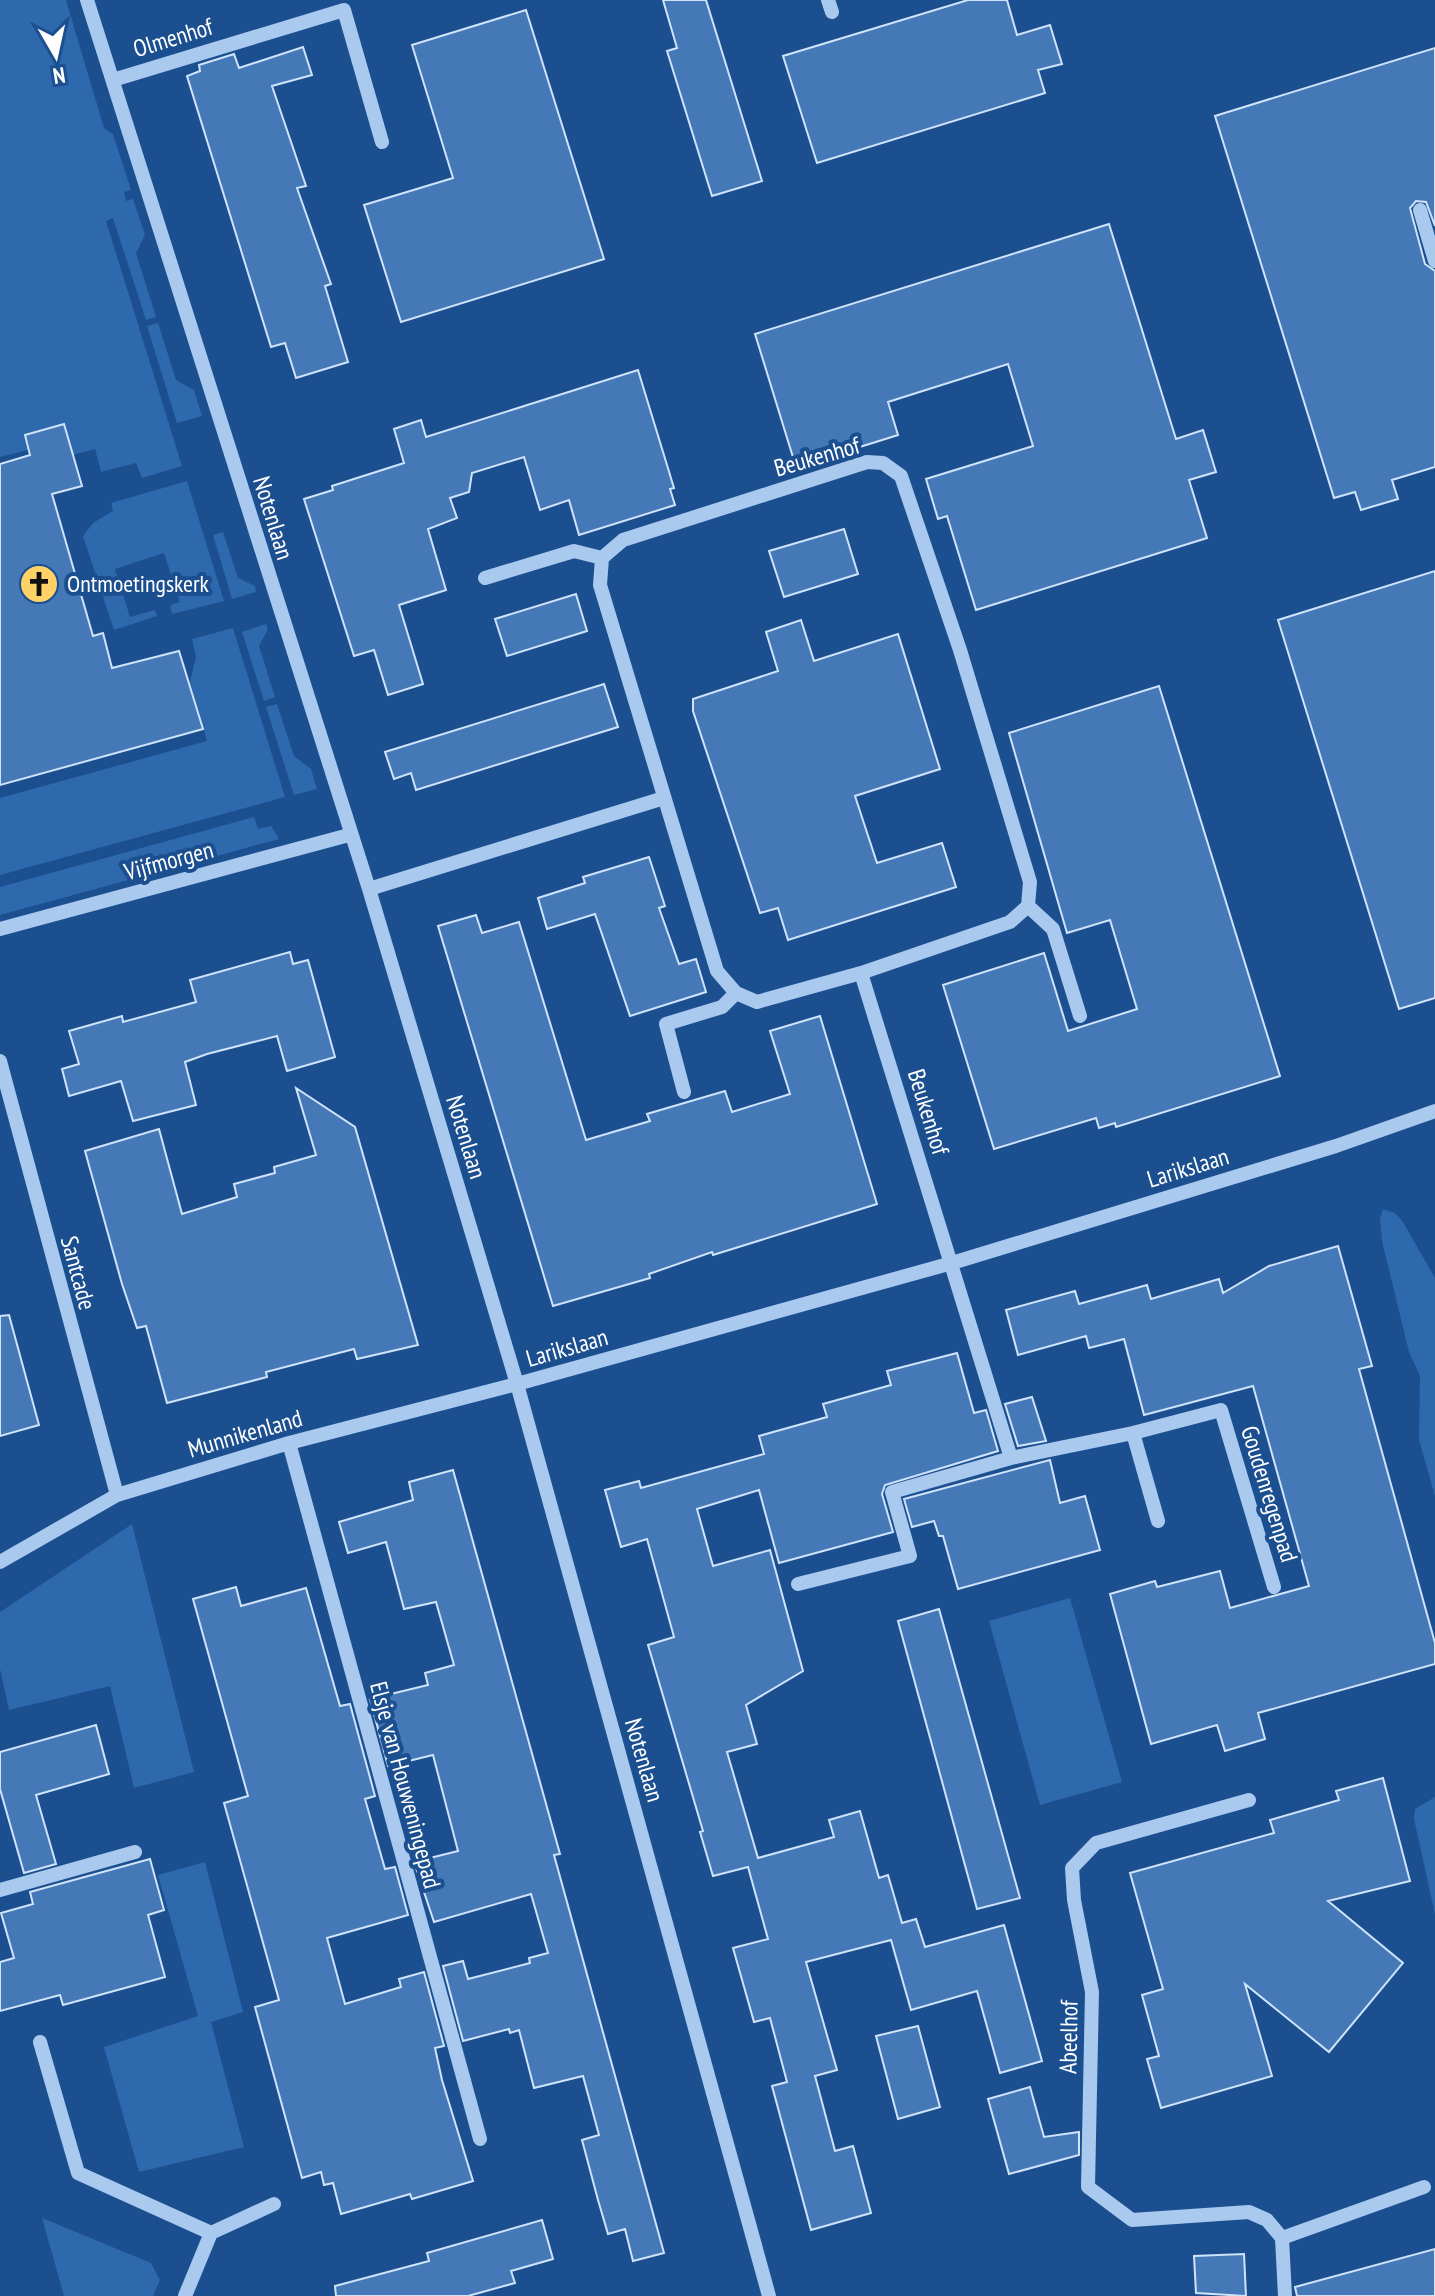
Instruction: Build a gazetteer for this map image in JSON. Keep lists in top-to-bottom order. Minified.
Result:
{"streets":{"street":["Olmenhof","Beukenhof","Notenlaan","Vijfmorgen","Larikslaan","Santcade","Munnikenland","Goudenregenpad","Elsje van Houweningepad","Abeelhof"]},"crossings":[["Olmenhof","Notenlaan"],["Beukenhof","Larikslaan"],["Notenlaan","Vijfmorgen"],["Notenlaan","Larikslaan"],["Notenlaan","Munnikenland"],["Larikslaan","Munnikenland"],["Santcade","Munnikenland"],["Munnikenland","Elsje van Houweningepad"]],"places":{"church":["Ontmoetingskerk"]},"north":"bottom"}
